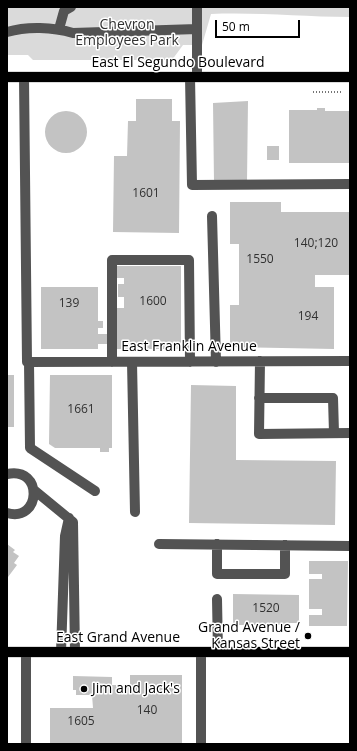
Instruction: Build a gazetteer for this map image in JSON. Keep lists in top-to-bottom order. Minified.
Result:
{"streets":{"main road":["East El Segundo Boulevard","East Grand Avenue"],"street":["East Franklin Avenue"]},"parks":["Chevron Employees Park"],"places":["Grand Avenue / Kansas Street","Jim and Jack's"],"house_numbers":["1601","140;120","1550","1600","139","194","1661","1520","140","1605"],"scale_bar":"50 m"}
